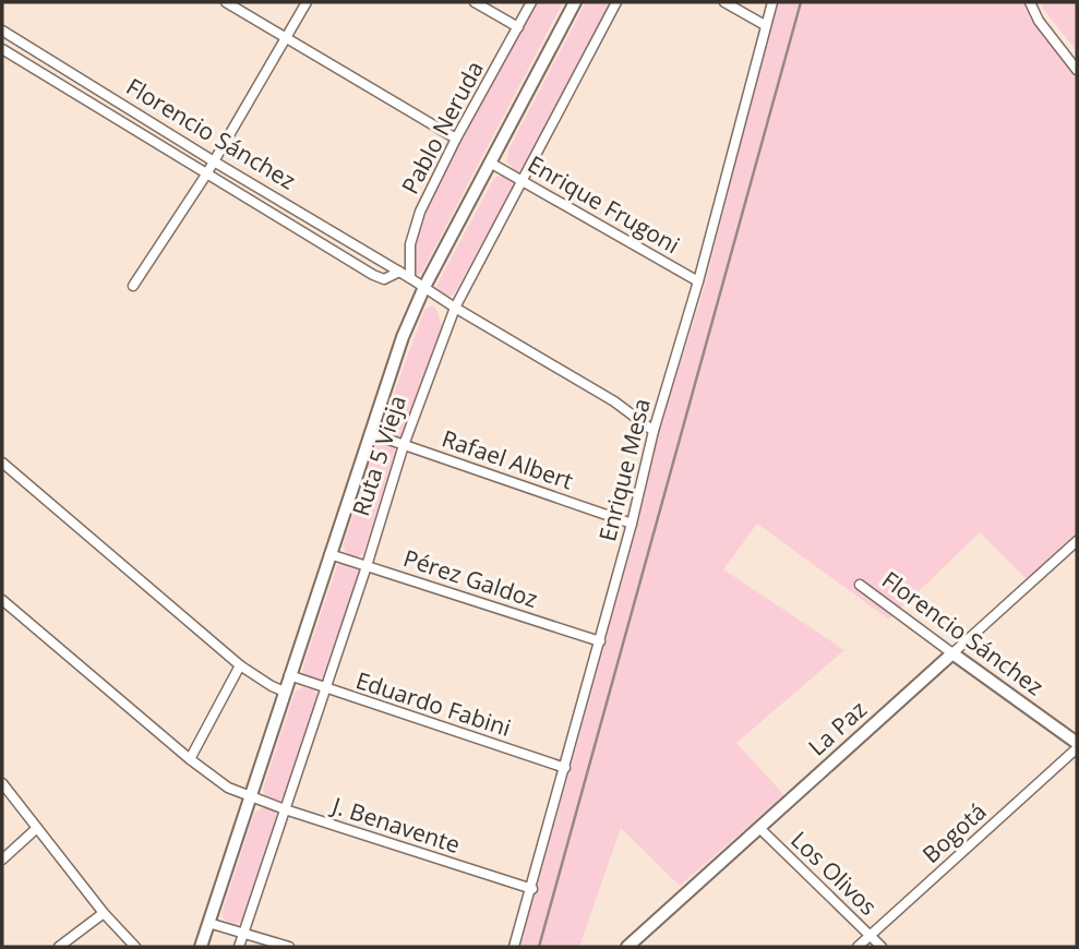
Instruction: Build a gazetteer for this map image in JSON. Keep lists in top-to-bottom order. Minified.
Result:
{"streets":{"street":["Pablo Neruda","Florencio Sánchez","Enrique Frugoni","Ruta 5 Vieja","Rafael Albert","Enrique Mesa","Pérez Galdoz","Eduardo Fabini","La Paz","J. Benavente","Bogotá","Los Olivos"]},"crossings":[["Pablo Neruda","Florencio Sánchez"],["Florencio Sánchez","Ruta 5 Vieja"],["Florencio Sánchez","Enrique Mesa"],["Florencio Sánchez","La Paz"],["Florencio Sánchez","Bogotá"],["Enrique Frugoni","Ruta 5 Vieja"],["Enrique Frugoni","Enrique Mesa"],["Ruta 5 Vieja","Rafael Albert"],["Ruta 5 Vieja","Pérez Galdoz"],["Ruta 5 Vieja","Eduardo Fabini"],["Ruta 5 Vieja","J. Benavente"],["Rafael Albert","Enrique Mesa"],["Enrique Mesa","Pérez Galdoz"],["Enrique Mesa","Eduardo Fabini"],["Enrique Mesa","J. Benavente"],["La Paz","Los Olivos"],["Bogotá","Los Olivos"]]}
